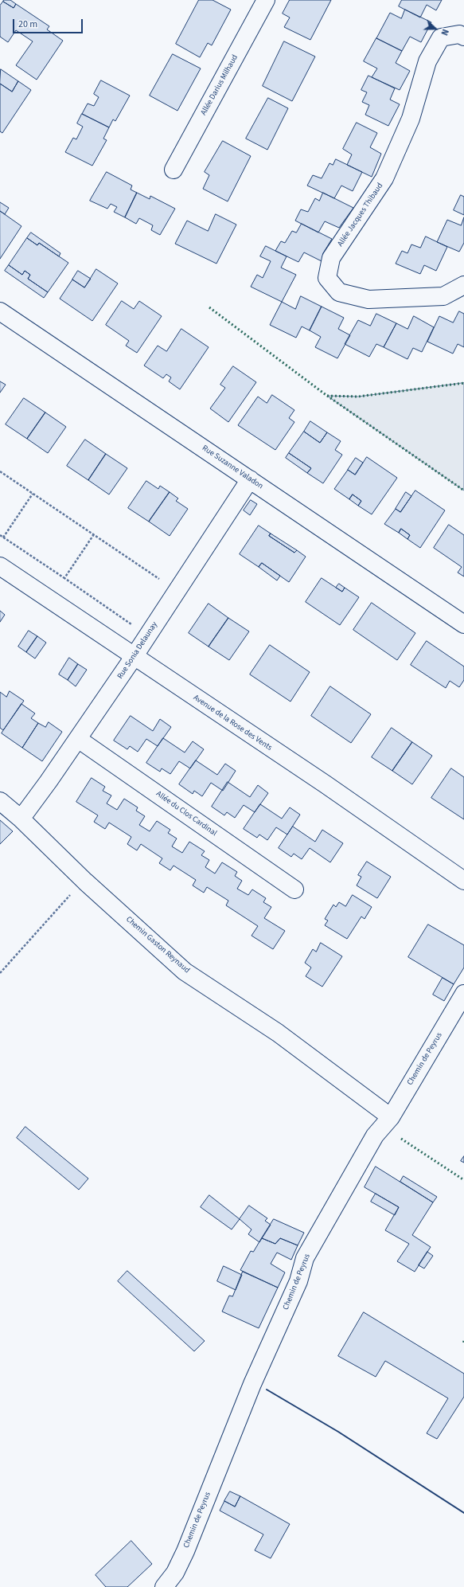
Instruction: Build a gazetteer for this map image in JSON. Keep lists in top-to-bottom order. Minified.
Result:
{"streets":{"street":["Allée Darius Milhaud","Allée Jacques Thibaud","Rue Suzanne Valadon","Rue Sonia Delaunay","Avenue de la Rose des Vents","Allée du Clos Cardinal","Chemin Gaston Reynaud","Chemin de Peyrus"]},"crossings":[["Rue Suzanne Valadon","Rue Sonia Delaunay"],["Rue Sonia Delaunay","Avenue de la Rose des Vents"],["Rue Sonia Delaunay","Allée du Clos Cardinal"],["Rue Sonia Delaunay","Chemin Gaston Reynaud"],["Chemin Gaston Reynaud","Chemin de Peyrus"]],"scale_bar":"20 m","north":"right"}
